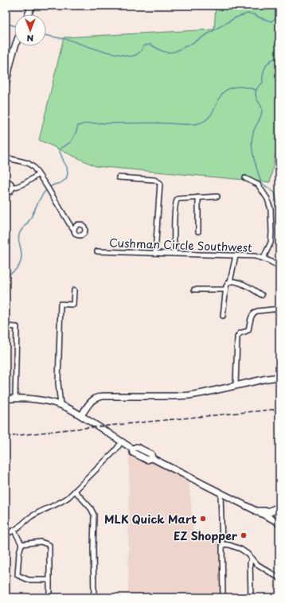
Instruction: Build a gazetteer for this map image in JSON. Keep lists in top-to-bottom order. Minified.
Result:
{"streets":{"street":["Cushman Circle Southwest"]},"places":["MLK Quick Mart","EZ Shopper"],"north":"bottom"}
